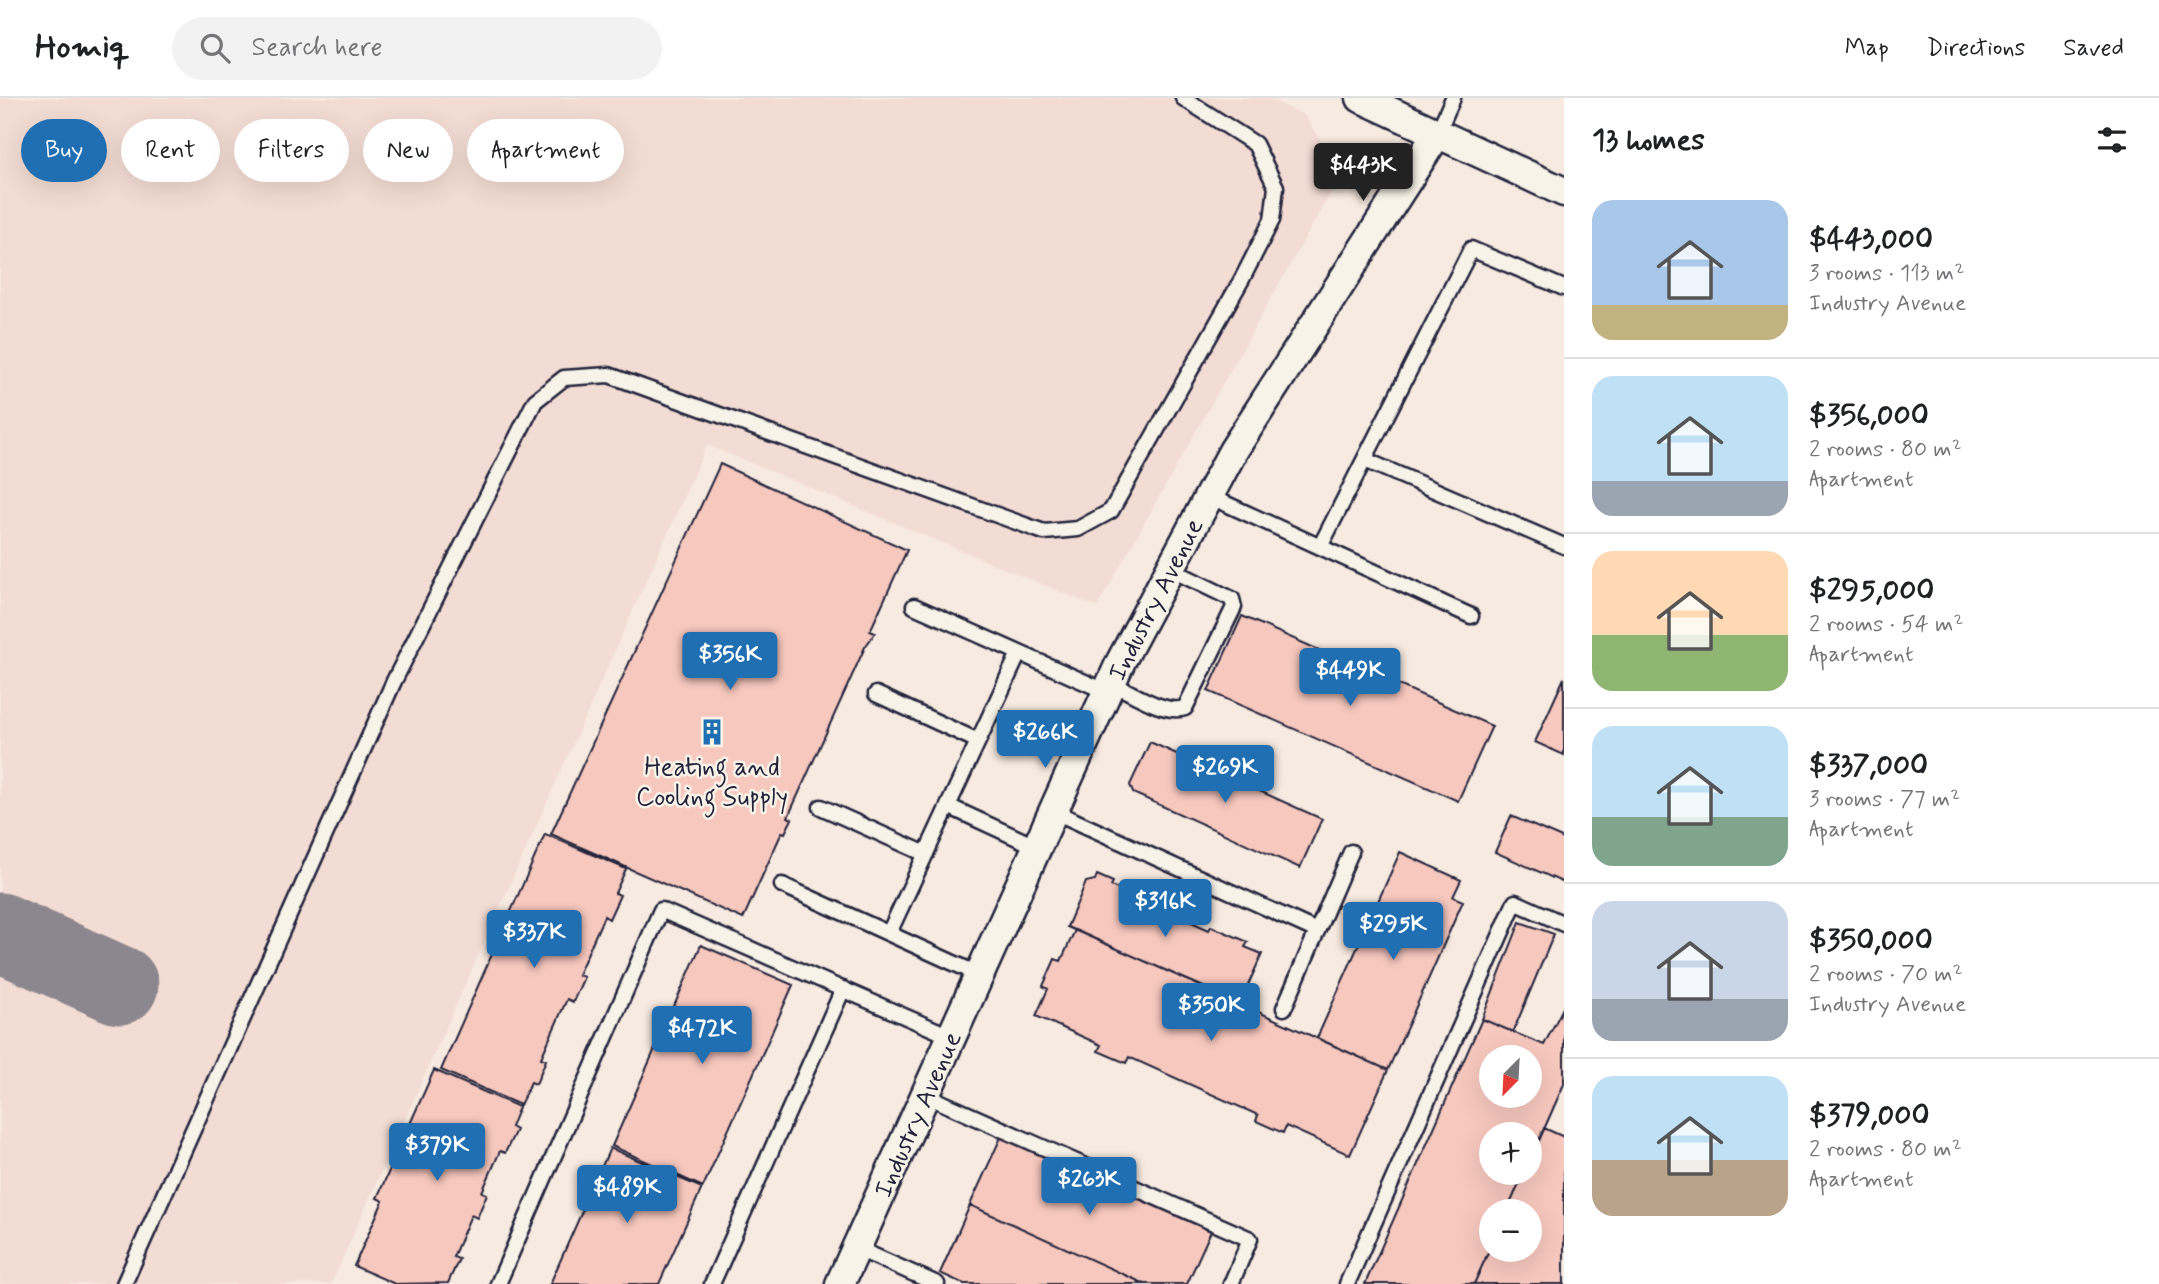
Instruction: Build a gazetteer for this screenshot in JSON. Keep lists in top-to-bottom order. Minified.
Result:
{"streets":{"street":["Industry Avenue"]},"places":{"building":["Heating and Cooling Supply"]},"north":"bottom left","page":{"header":"Homiq","search":"Search here","nav":["Map","Directions","Saved"],"heading":"13 homes","chip":["Buy","Rent","Filters","New","Apartment"],"price":["$443K","$356K","$449K","$266K","$269K","$316K","$295K","$337K","$350K","$472K","$379K","$263K","$489K"],"list":[{"name":"$443,000","note":"3 rooms · 113 m² · Industry Avenue"},{"name":"$356,000","note":"2 rooms · 80 m² · Apartment"},{"name":"$295,000","note":"2 rooms · 54 m² · Apartment"},{"name":"$337,000","note":"3 rooms · 77 m² · Apartment"},{"name":"$350,000","note":"2 rooms · 70 m² · Industry Avenue"},{"name":"$379,000","note":"2 rooms · 80 m² · Apartment"}],"map_buttons":["+","−"]}}
